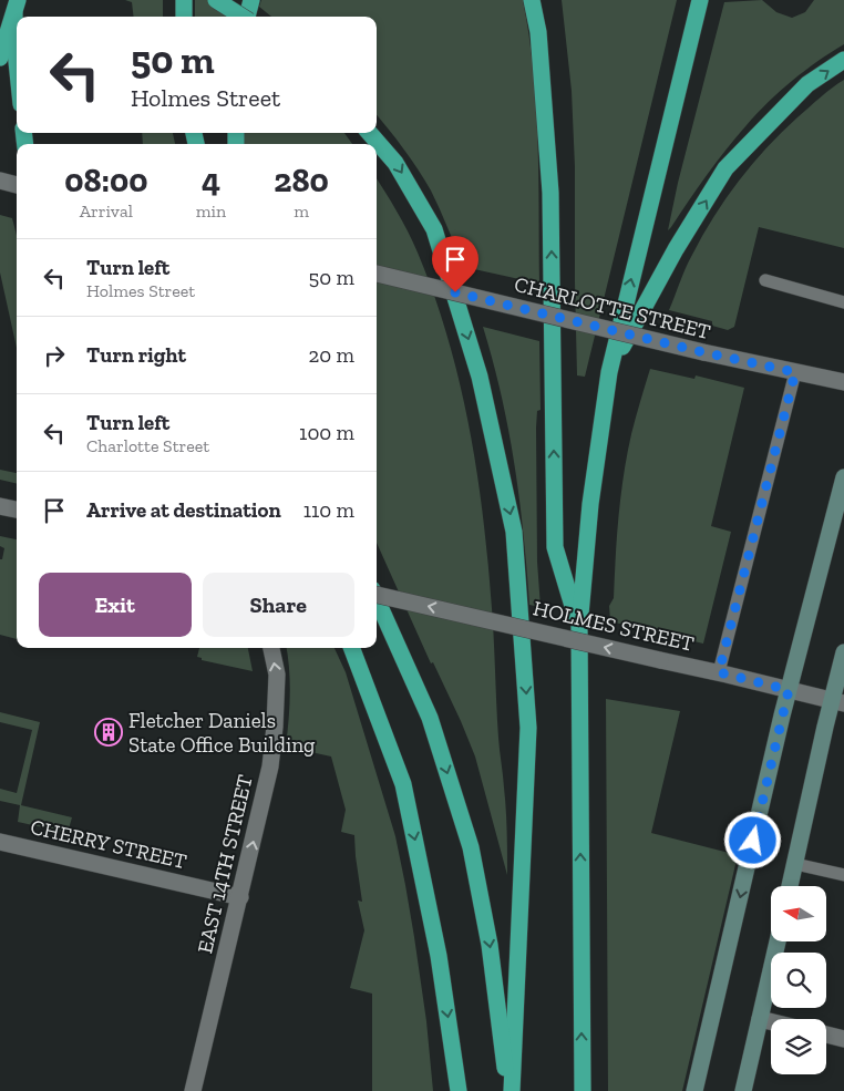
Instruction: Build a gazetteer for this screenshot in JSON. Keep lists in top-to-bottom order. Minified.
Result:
{"streets":{"street":["CHARLOTTE STREET","HOLMES STREET","CHERRY STREET","EAST 14TH STREET"]},"crossings":[["CHERRY STREET","EAST 14TH STREET"]],"one_way":["HOLMES STREET","EAST 14TH STREET"],"places":{"building":["Fletcher Daniels State Office Building"]},"north":"left","page":{"turn":["50 m","Holmes Street"],"eta":["08:00","Arrival","4","min","280","m"],"list":[{"name":"Turn left","note":"Holmes Street","value":"50 m"},{"name":"Turn right","value":"20 m"},{"name":"Turn left","note":"Charlotte Street","value":"100 m"},{"name":"Arrive at destination","value":"110 m"}],"buttons":["Exit","Share"]}}
